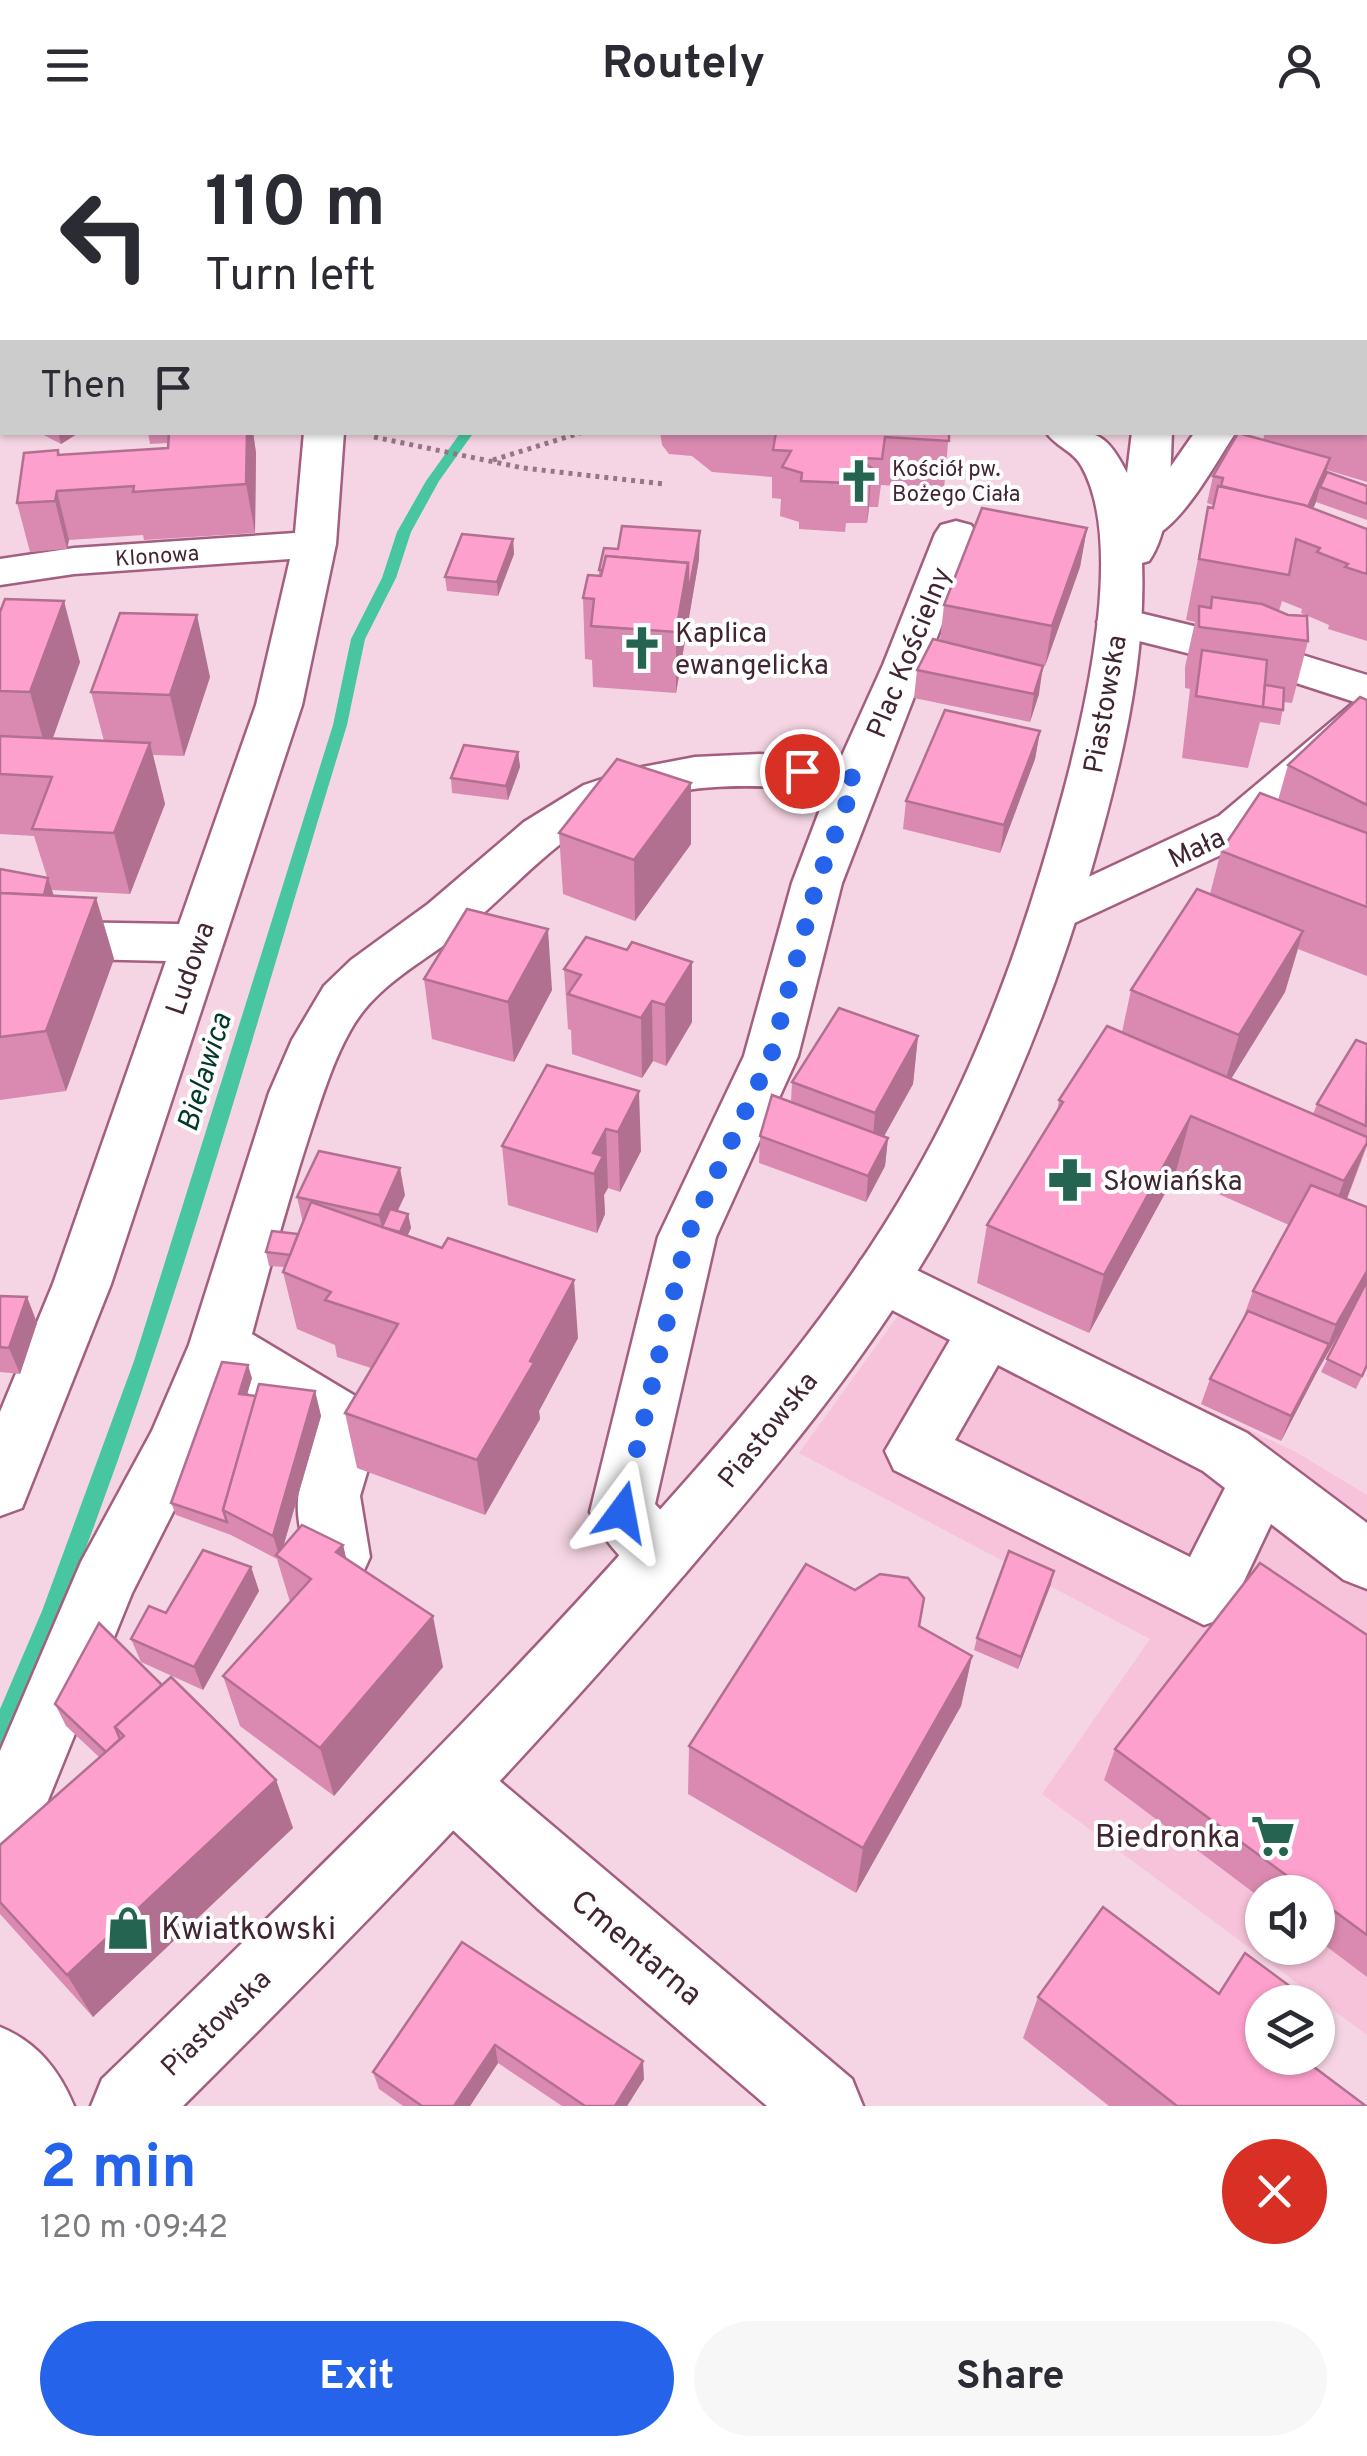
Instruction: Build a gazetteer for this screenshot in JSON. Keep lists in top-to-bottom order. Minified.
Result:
{"streets":{"street":["Klonowa","Plac Kościelny","Piastowska","Mała","Ludowa","Cmentarna"]},"crossings":[["Klonowa","Ludowa"],["Plac Kościelny","Piastowska"],["Piastowska","Mała"],["Piastowska","Cmentarna"]],"water":["Bielawica"],"places":{"church":["Kościół pw. Bożego Ciała","Kaplica ewangelicka"],"pharmacy":["Słowiańska"],"supermarket":["Biedronka"],"shop":["Kwiatkowski"]},"page":{"header":"Routely","turn":["110 m","Turn left"],"then":"Then","heading":["2 min","120 m · 09:42"],"buttons":["Exit","Share"]}}
